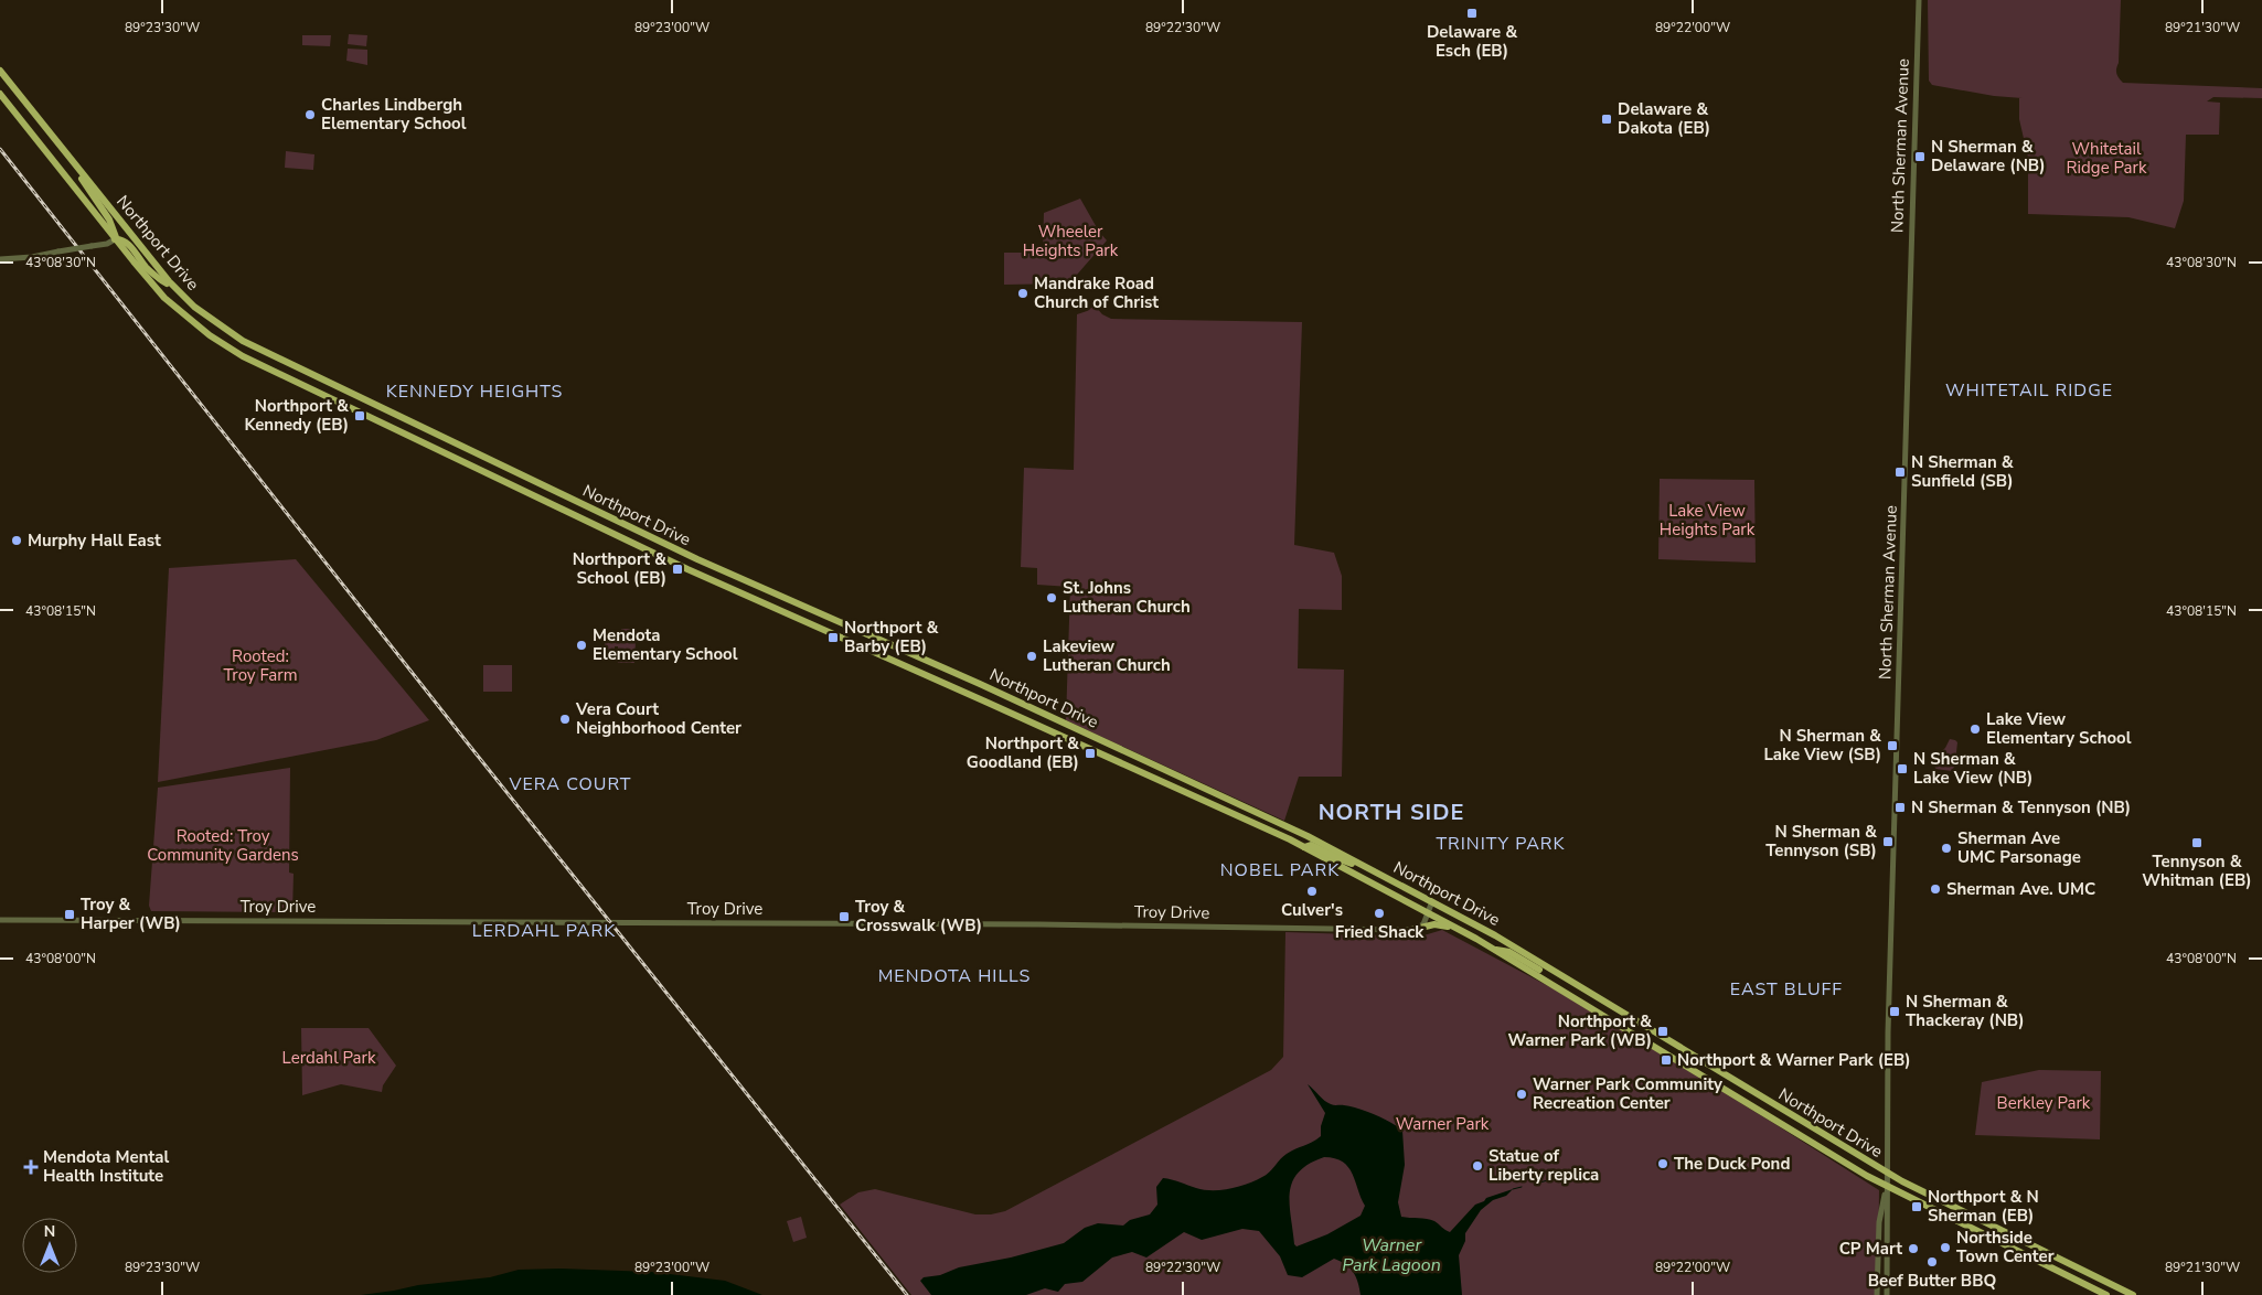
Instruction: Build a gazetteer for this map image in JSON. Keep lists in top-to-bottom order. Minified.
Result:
{"streets":{"main road":["Northport Drive"],"street":["North Sherman Avenue","Troy Drive"]},"crossings":[["North Sherman Avenue","Northport Drive"]],"districts":["WHITETAIL RIDGE","KENNEDY HEIGHTS","VERA COURT","NORTH SIDE","TRINITY PARK","NOBEL PARK","LERDAHL PARK","MENDOTA HILLS","EAST BLUFF"],"water":["Warner Park Lagoon"],"parks":["Whitetail Ridge Park","Wheeler Heights Park","Lake View Heights Park","Rooted: Troy Farm","Rooted: Troy Community Gardens","Lerdahl Park","Berkley Park","Warner Park"],"places":{"transit":["Delaware & Esch (EB)","Delaware & Dakota (EB)","N Sherman & Delaware (NB)","Northport & Kennedy (EB)","N Sherman & Sunfield (SB)","Northport & School (EB)","Northport & Barby (EB)","N Sherman & Lake View (SB)","Northport & Goodland (EB)","N Sherman & Lake View (NB)","N Sherman & Tennyson (NB)","N Sherman & Tennyson (SB)","Tennyson & Whitman (EB)","Troy & Harper (WB)","Troy & Crosswalk (WB)","N Sherman & Thackeray (NB)","Northport & Warner Park (WB)","Northport & Warner Park (EB)","Northport & N Sherman (EB)"],"other":["Charles Lindbergh Elementary School","Mandrake Road Church of Christ","Murphy Hall East","St. Johns Lutheran Church","Mendota Elementary School","Lakeview Lutheran Church","Vera Court Neighborhood Center","Lake View Elementary School","Sherman Ave UMC Parsonage","Sherman Ave. UMC","Culver's","Fried Shack","Warner Park Community Recreation Center","The Duck Pond","Statue of Liberty replica","Northside Town Center","CP Mart","Beef Butter BBQ"],"health":["Mendota Mental Health Institute"]},"north":"top","coordinates":["89°23'30\"W","89°23'00\"W","89°22'30\"W","89°22'00\"W","89°21'30\"W","43°08'30\"N","43°08'15\"N","43°08'00\"N"]}
